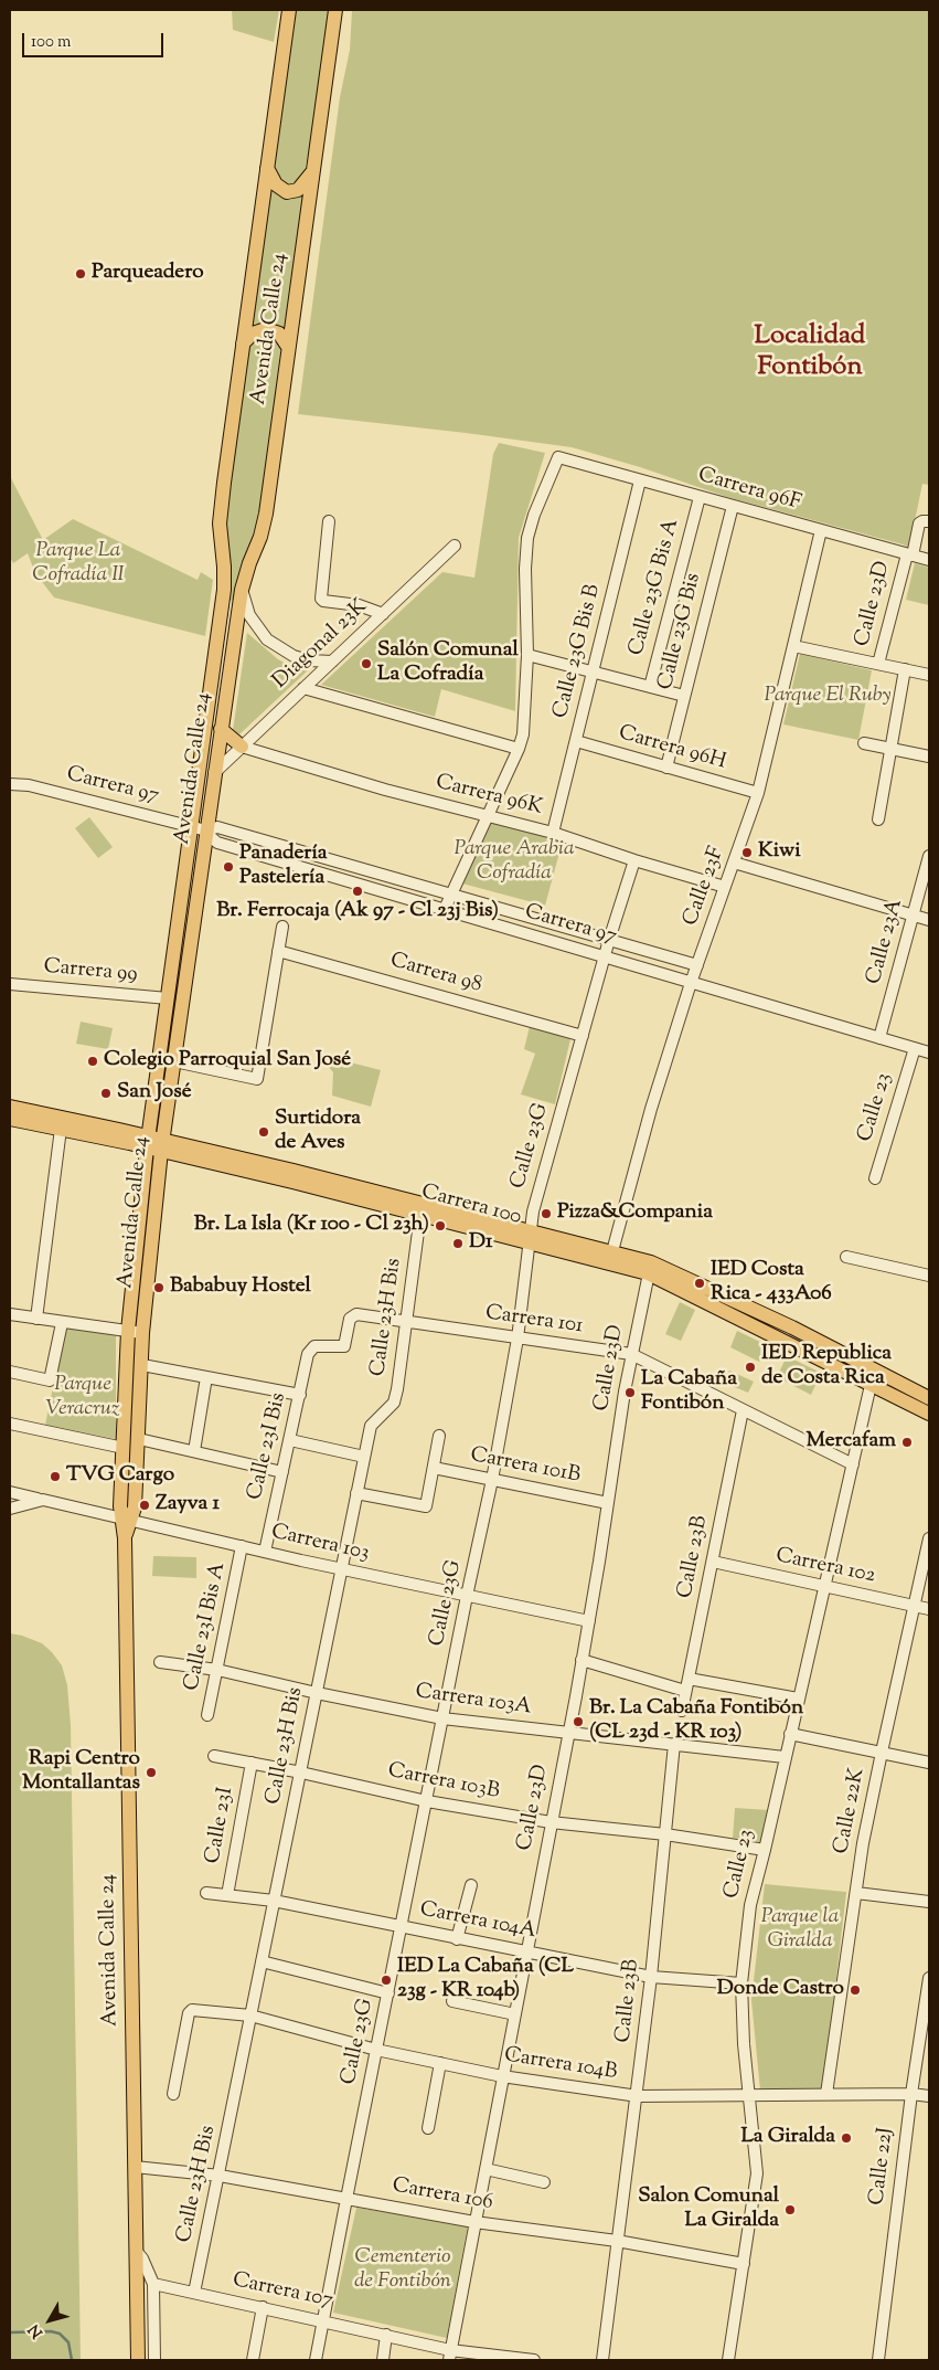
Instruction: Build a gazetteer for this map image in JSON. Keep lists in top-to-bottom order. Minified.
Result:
{"streets":{"main road":["Avenida Calle 24","Carrera 100"],"street":["Carrera 96F","Calle 23G Bis A","Calle 23D","Calle 23G Bis","Diagonal 23K","Calle 23G Bis B","Carrera 96H","Carrera 97","Carrera 96K","Calle 23F","Calle 23A","Carrera 99","Carrera 98","Calle 23","Calle 23G","Calle 23H Bis","Carrera 101","Calle 23I Bis","Carrera 101B","Carrera 103","Calle 23B","Carrera 102","Calle 23I Bis A","Carrera 103A","Carrera 103B","Calle 22K","Calle 23I","Carrera 104A","Carrera 104B","Calle 22J","Carrera 106","Carrera 107"]},"crossings":[["Avenida Calle 24","Diagonal 23K"],["Avenida Calle 24","Carrera 97"],["Avenida Calle 24","Carrera 99"],["Avenida Calle 24","Carrera 100"],["Avenida Calle 24","Carrera 103"],["Avenida Calle 24","Carrera 106"],["Carrera 96F","Calle 23G Bis A"],["Carrera 96F","Calle 23D"],["Carrera 96F","Calle 23G Bis"],["Carrera 96F","Calle 23G Bis B"],["Carrera 96F","Calle 23F"],["Calle 23D","Carrera 100"],["Calle 23D","Carrera 101"],["Calle 23D","Carrera 101B"],["Calle 23D","Carrera 103"],["Calle 23D","Carrera 103A"],["Calle 23D","Carrera 103B"],["Calle 23D","Carrera 104A"],["Calle 23D","Carrera 104B"],["Calle 23D","Carrera 106"],["Calle 23D","Carrera 107"],["Calle 23G Bis","Carrera 96H"],["Diagonal 23K","Carrera 96K"],["Calle 23G Bis B","Carrera 96H"],["Calle 23G Bis B","Carrera 96K"],["Carrera 96H","Calle 23F"],["Carrera 97","Calle 23F"],["Carrera 97","Calle 23A"],["Carrera 97","Calle 23"],["Carrera 97","Calle 23G"],["Carrera 96K","Calle 23F"],["Carrera 96K","Calle 23G"],["Calle 23F","Carrera 100"],["Carrera 98","Calle 23G"],["Calle 23","Carrera 100"],["Calle 23","Carrera 101"],["Calle 23","Carrera 102"],["Calle 23","Carrera 103A"],["Calle 23","Carrera 103B"],["Calle 23","Carrera 104A"],["Calle 23","Carrera 104B"],["Calle 23","Carrera 106"],["Calle 23G","Carrera 100"],["Calle 23G","Carrera 101"],["Calle 23G","Carrera 101B"],["Calle 23G","Carrera 103"],["Calle 23G","Carrera 103A"],["Calle 23G","Carrera 103B"],["Calle 23G","Carrera 104A"],["Calle 23G","Carrera 104B"],["Calle 23G","Carrera 106"],["Calle 23G","Carrera 107"],["Carrera 100","Calle 23H Bis"],["Calle 23H Bis","Carrera 101"],["Calle 23H Bis","Carrera 103"],["Calle 23H Bis","Carrera 103A"],["Calle 23H Bis","Carrera 103B"],["Calle 23H Bis","Carrera 104A"],["Calle 23H Bis","Carrera 104B"],["Calle 23H Bis","Carrera 106"],["Calle 23H Bis","Carrera 107"],["Carrera 101","Calle 23I Bis"],["Carrera 101","Calle 23B"],["Calle 23I Bis","Carrera 103"],["Carrera 103","Calle 23I Bis A"],["Calle 23B","Carrera 102"],["Calle 23B","Carrera 103A"],["Calle 23B","Carrera 103B"],["Calle 23B","Carrera 104A"],["Calle 23B","Carrera 104B"],["Calle 23B","Carrera 106"],["Carrera 102","Calle 22K"],["Calle 23I Bis A","Carrera 103A"],["Carrera 103B","Calle 23I"],["Calle 22K","Carrera 104B"],["Calle 23I","Carrera 104A"],["Carrera 104B","Calle 22J"]],"districts":["Localidad Fontibón"],"parks":["Parque La Cofradía II","Parque El Ruby","Parque Arabia Cofradía","Parque Veracruz","Parque la Giralda","Cementerio de Fontibón"],"places":["Parqueadero","Salón Comunal La Cofradía","Kiwi","Panadería Pastelería","Br. Ferrocaja (Ak 97 - Cl 23j Bis)","Colegio Parroquial San José","San José","Surtidora de Aves","Pizza&Compania","Br. La Isla (Kr 100 - Cl 23h)","D1","IED Costa Rica - 433A06","Bababuy Hostel","IED Republica de Costa Rica","La Cabaña Fontibón","Mercafam","TVG Cargo","Zayva 1","Br. La Cabaña Fontibón (CL 23d - KR 103)","Rapi Centro Montallantas","IED La Cabaña (CL 23g - KR 104b)","Donde Castro","La Giralda","Salon Comunal La Giralda"],"scale_bar":"100 m","north":"bottom left"}
